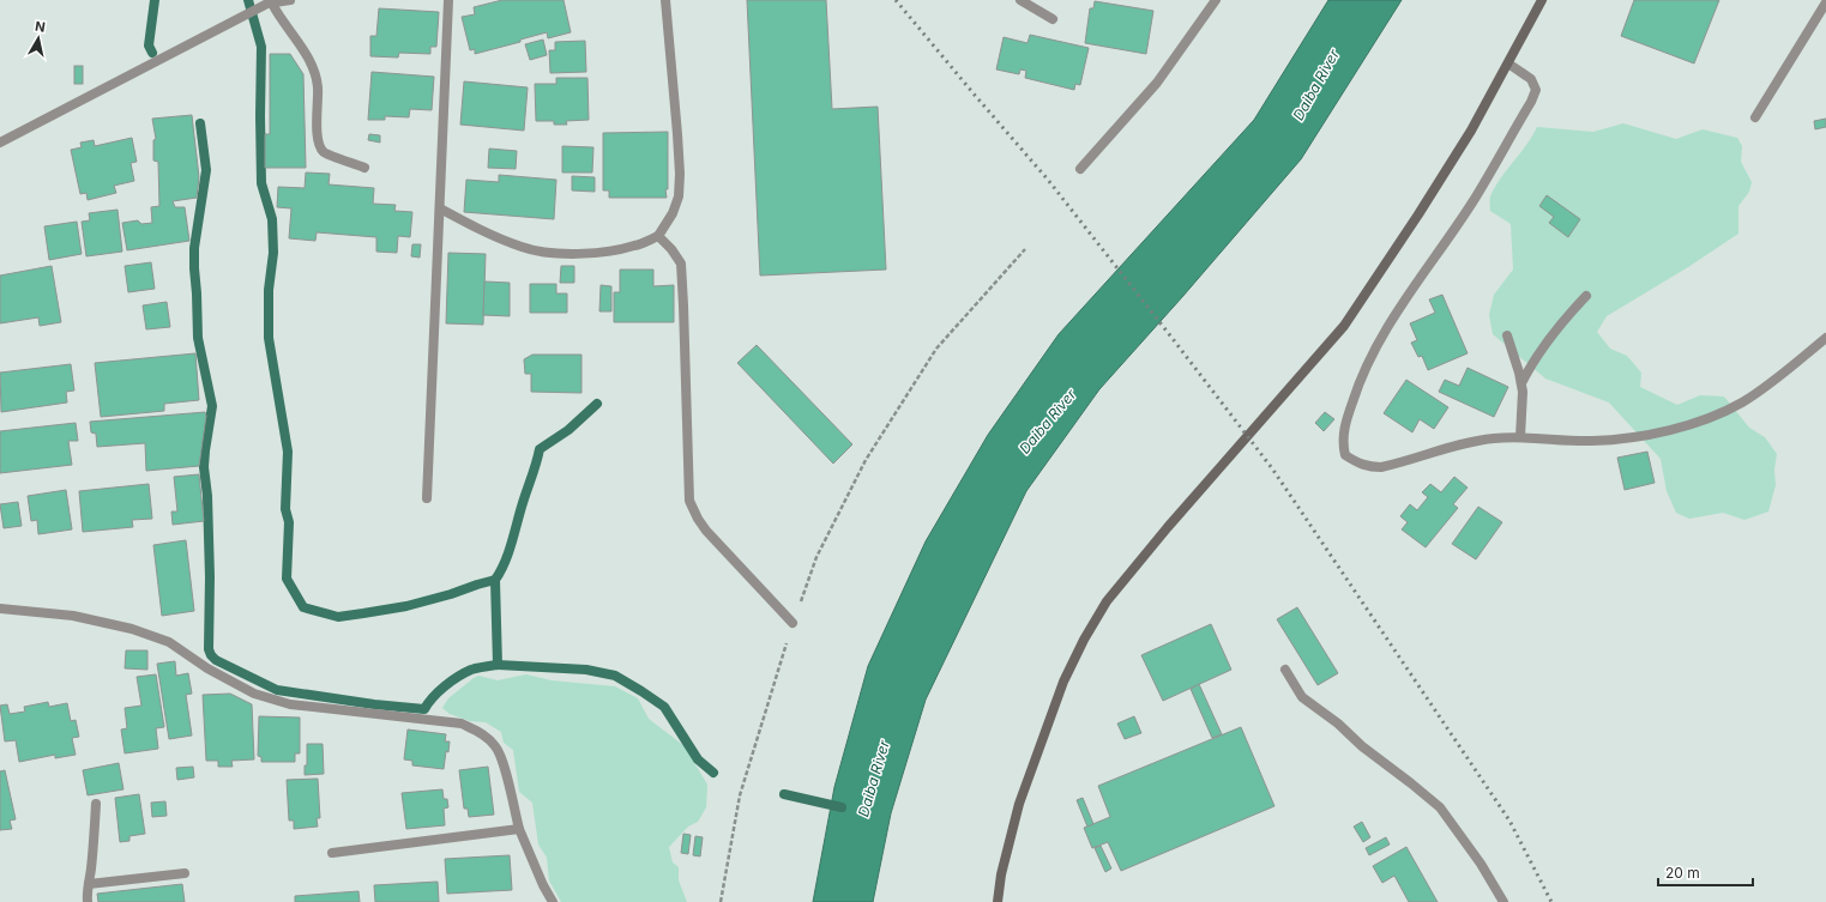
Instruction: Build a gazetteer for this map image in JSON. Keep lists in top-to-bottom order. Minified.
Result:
{"water":["Daiba River"],"scale_bar":"20 m","north":"top"}
